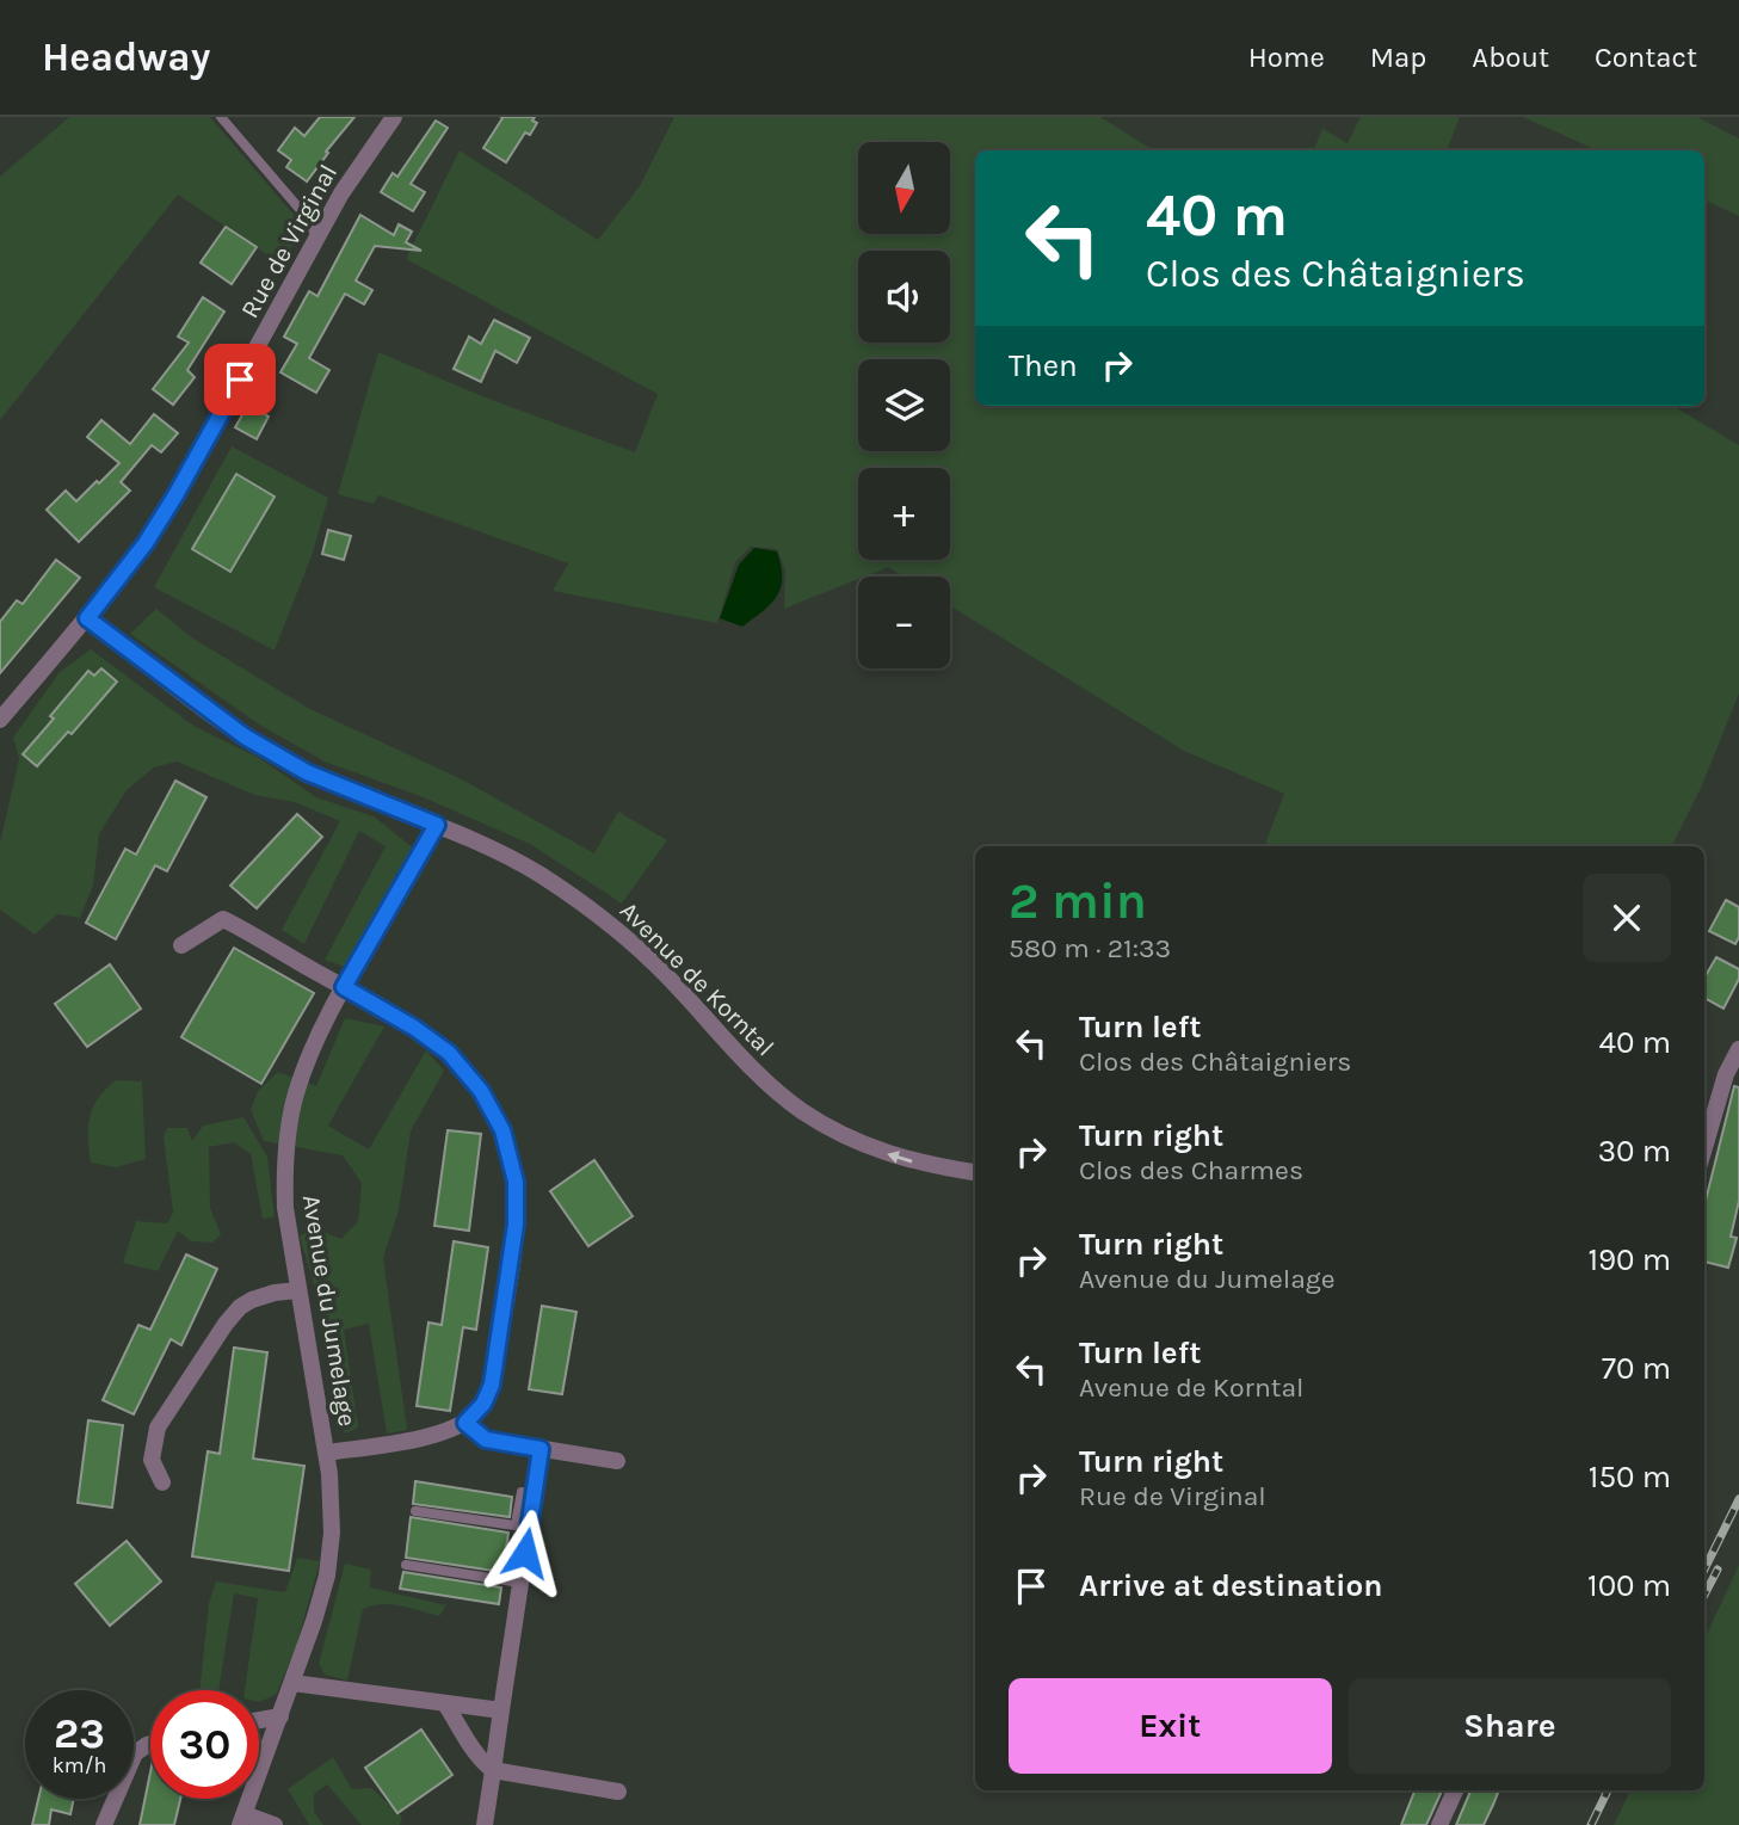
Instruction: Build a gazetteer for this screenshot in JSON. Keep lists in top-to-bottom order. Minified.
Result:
{"streets":{"street":["Rue de Virginal","Avenue de Korntal","Avenue du Jumelage"]},"crossings":[["Rue de Virginal","Avenue de Korntal"],["Avenue de Korntal","Avenue du Jumelage"]],"one_way":["Avenue de Korntal"],"north":"bottom","page":{"header":"Headway","nav":["Home","Map","About","Contact"],"map_buttons":["+","−"],"turn":["40 m","Clos des Châtaigniers"],"then":"Then","heading":["2 min","580 m · 21:33"],"list":[{"name":"Turn left","note":"Clos des Châtaigniers","value":"40 m"},{"name":"Turn right","note":"Clos des Charmes","value":"30 m"},{"name":"Turn right","note":"Avenue du Jumelage","value":"190 m"},{"name":"Turn left","note":"Avenue de Korntal","value":"70 m"},{"name":"Turn right","note":"Rue de Virginal","value":"150 m"},{"name":"Arrive at destination","value":"100 m"}],"buttons":["Exit","Share"],"speed":"23 km/h","limit":"30"}}
